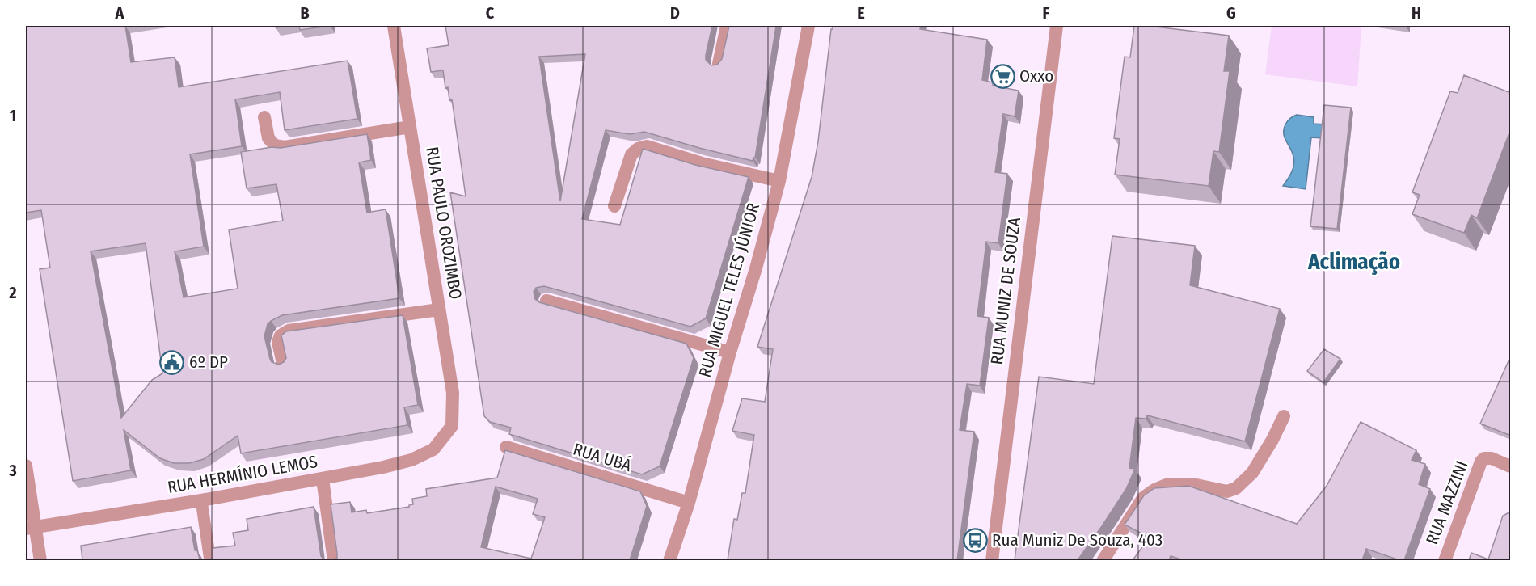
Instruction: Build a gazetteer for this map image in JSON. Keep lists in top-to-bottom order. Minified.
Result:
{"streets":{"street":["RUA PAULO OROZIMBO","RUA MIGUEL TELES JÚNIOR","RUA MUNIZ DE SOUZA","RUA UBÁ","RUA HERMÍNIO LEMOS","RUA MAZZINI"]},"crossings":[["RUA PAULO OROZIMBO","RUA HERMÍNIO LEMOS"],["RUA MIGUEL TELES JÚNIOR","RUA UBÁ"]],"districts":["Aclimação"],"places":{"supermarket":["Oxxo"],"public building":["6º DP"],"bus stop":["Rua Muniz De Souza, 403"]},"grid":{"columns":["A","B","C","D","E","F","G","H"],"rows":["1","2","3"]}}
